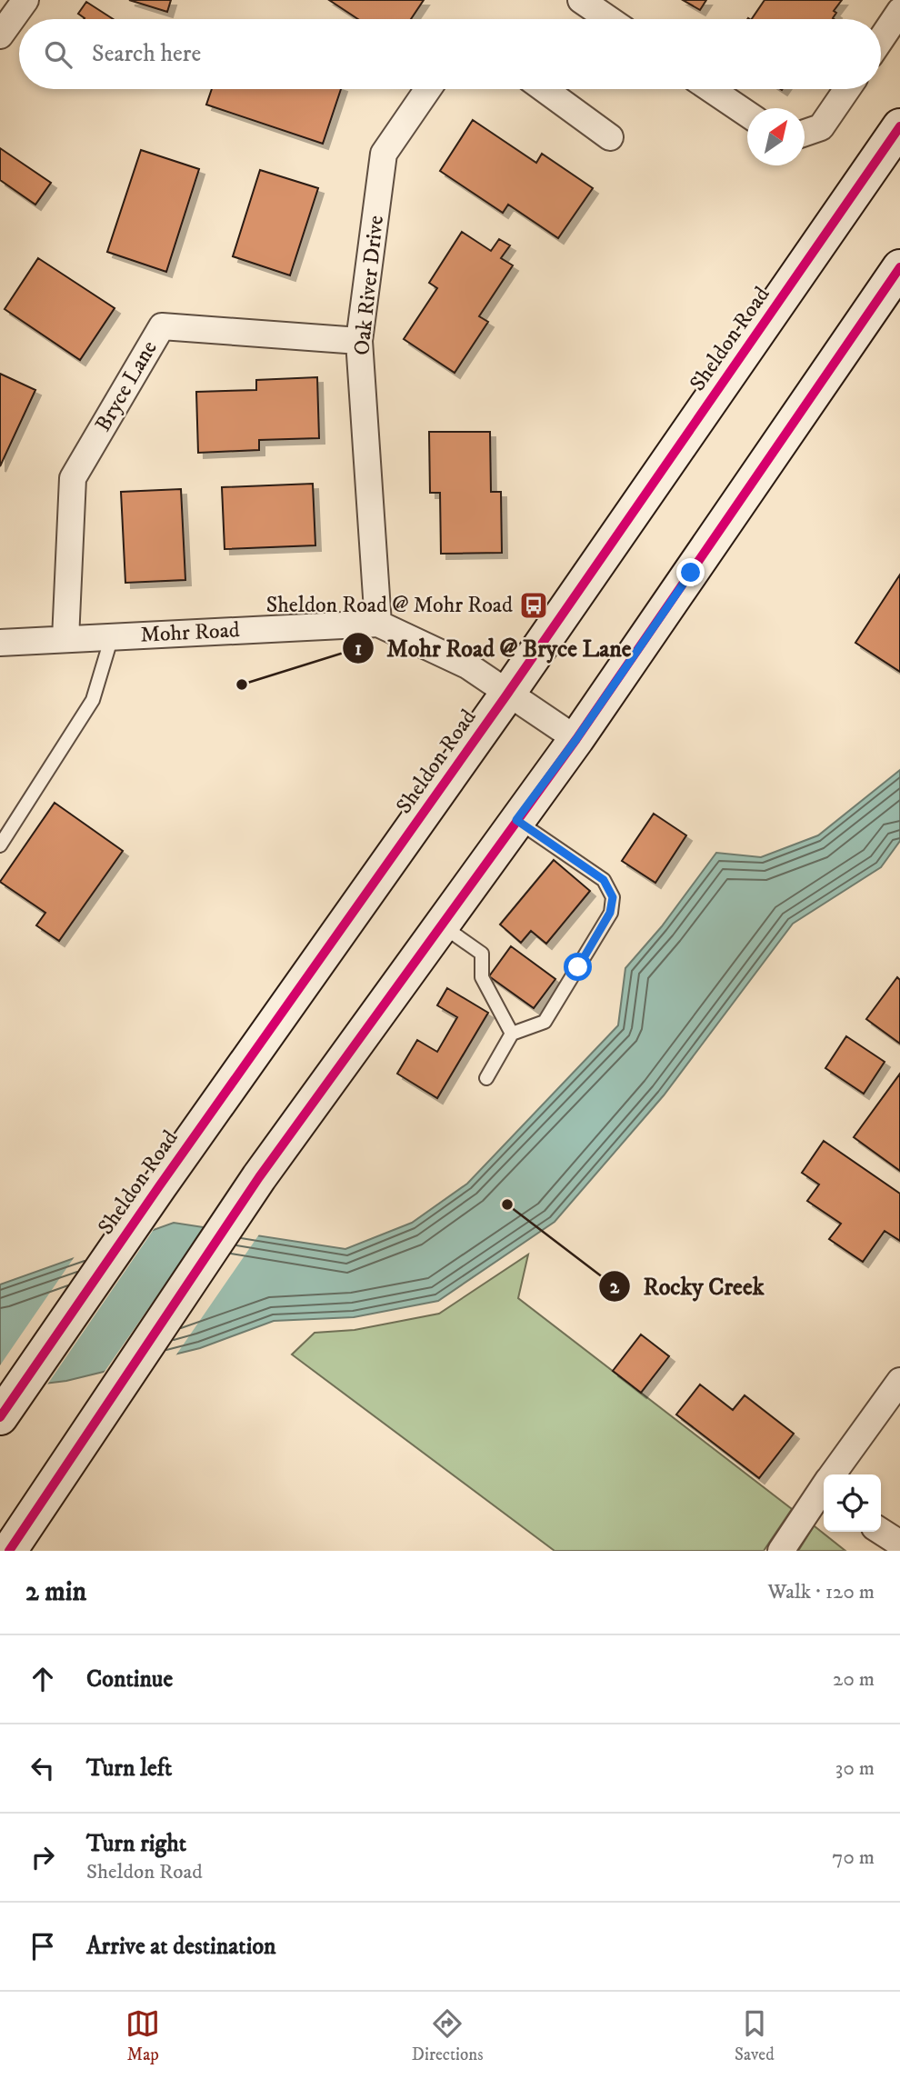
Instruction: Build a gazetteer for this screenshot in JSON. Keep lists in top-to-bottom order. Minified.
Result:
{"streets":{"main road":["Sheldon Road"],"street":["Oak River Drive","Bryce Lane","Mohr Road"]},"crossings":[["Oak River Drive","Bryce Lane"],["Oak River Drive","Mohr Road"],["Sheldon Road","Mohr Road"],["Bryce Lane","Mohr Road"]],"places":{"bus stop":["Sheldon Road @ Mohr Road"],"other":["Mohr Road @ Bryce Lane","Rocky Creek"]},"north":"top right","page":{"search":"Search here","heading":["2 min","Walk · 120 m"],"list":[["Continue","20 m"],["Turn left","30 m"],["Turn right","Sheldon Road","70 m"],"Arrive at destination"],"nav":["Map","Directions","Saved"]}}
